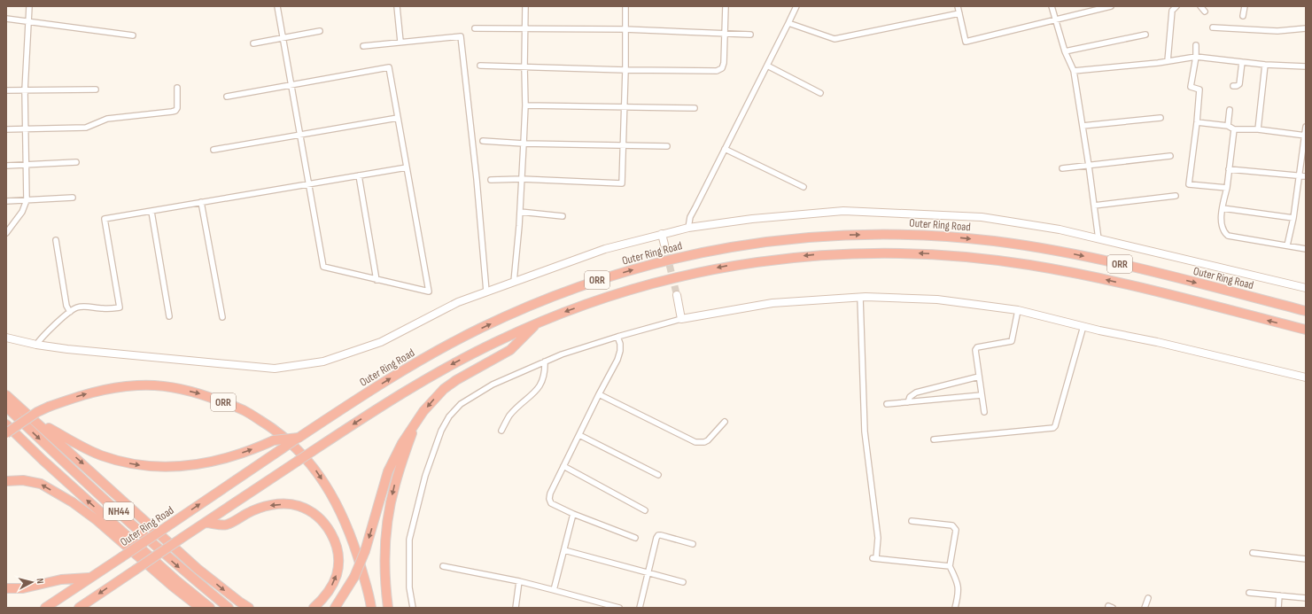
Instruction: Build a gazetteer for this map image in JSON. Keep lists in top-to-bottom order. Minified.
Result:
{"streets":{"highway":["Outer Ring Road","ORR","NH44"]},"crossings":[["Outer Ring Road","ORR"],["ORR","NH44"]],"north":"right"}
